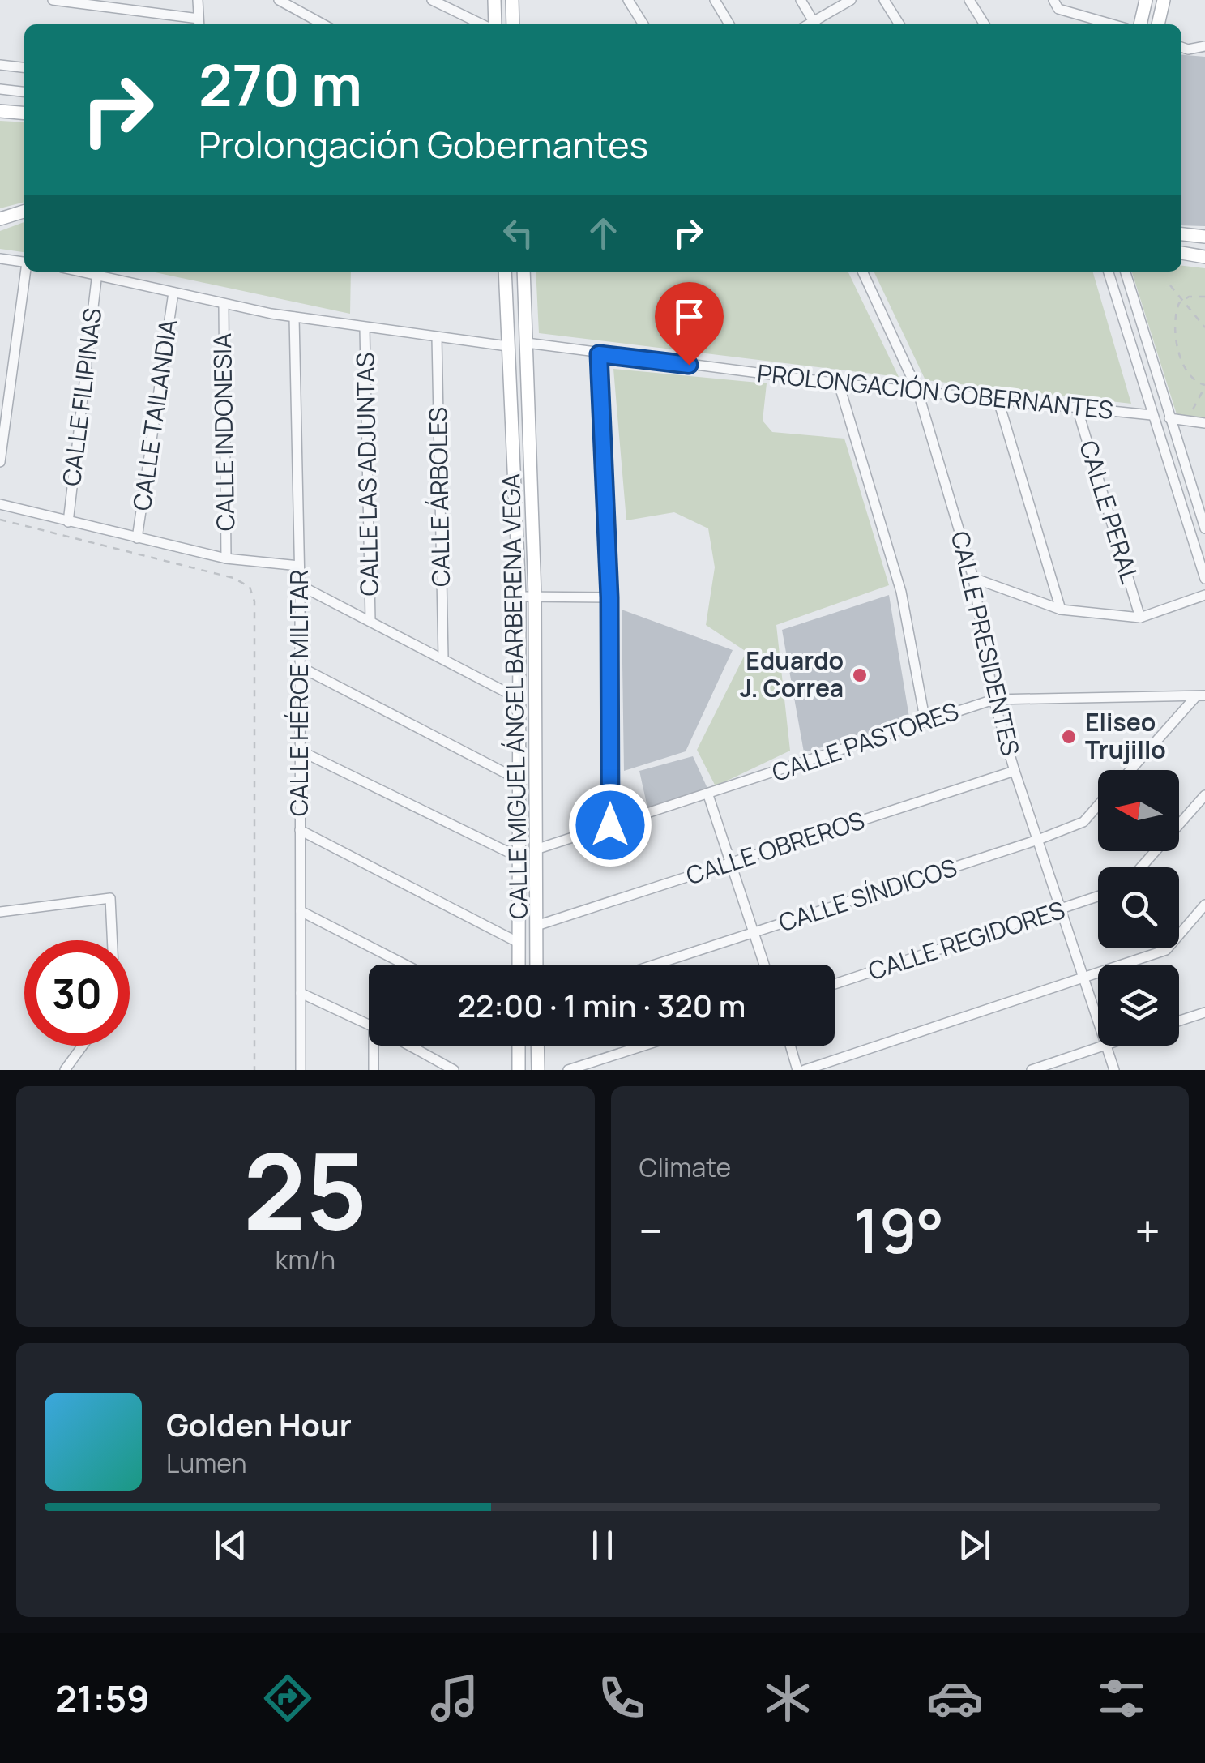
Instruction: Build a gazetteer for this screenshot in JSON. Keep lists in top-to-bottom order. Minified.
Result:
{"streets":{"street":["PROLONGACIÓN GOBERNANTES","CALLE FILIPINAS","CALLE TAILANDIA","CALLE INDONESIA","CALLE LAS ADJUNTAS","CALLE ÁRBOLES","CALLE PERAL","CALLE PRESIDENTES","CALLE HÉROE MILITAR","CALLE MIGUEL ÁNGEL BARBERENA VEGA","CALLE PASTORES","CALLE OBREROS","CALLE SÍNDICOS","CALLE REGIDORES"]},"crossings":[["PROLONGACIÓN GOBERNANTES","CALLE PERAL"],["PROLONGACIÓN GOBERNANTES","CALLE PRESIDENTES"],["PROLONGACIÓN GOBERNANTES","CALLE MIGUEL ÁNGEL BARBERENA VEGA"],["CALLE PRESIDENTES","CALLE PASTORES"],["CALLE PRESIDENTES","CALLE OBREROS"],["CALLE PRESIDENTES","CALLE SÍNDICOS"],["CALLE PRESIDENTES","CALLE REGIDORES"],["CALLE MIGUEL ÁNGEL BARBERENA VEGA","CALLE PASTORES"],["CALLE MIGUEL ÁNGEL BARBERENA VEGA","CALLE OBREROS"]],"places":["Eduardo J. Correa","Eliseo Trujillo"],"north":"left","page":{"turn":["270 m","Prolongación Gobernantes"],"limit":"30","trip":"22:00 · 1 min · 320 m","tile":[["25","km/h"],"Climate"],"heat":["−","19°","+"],"song":["Golden Hour","Lumen"],"tabs":"21:59"}}
